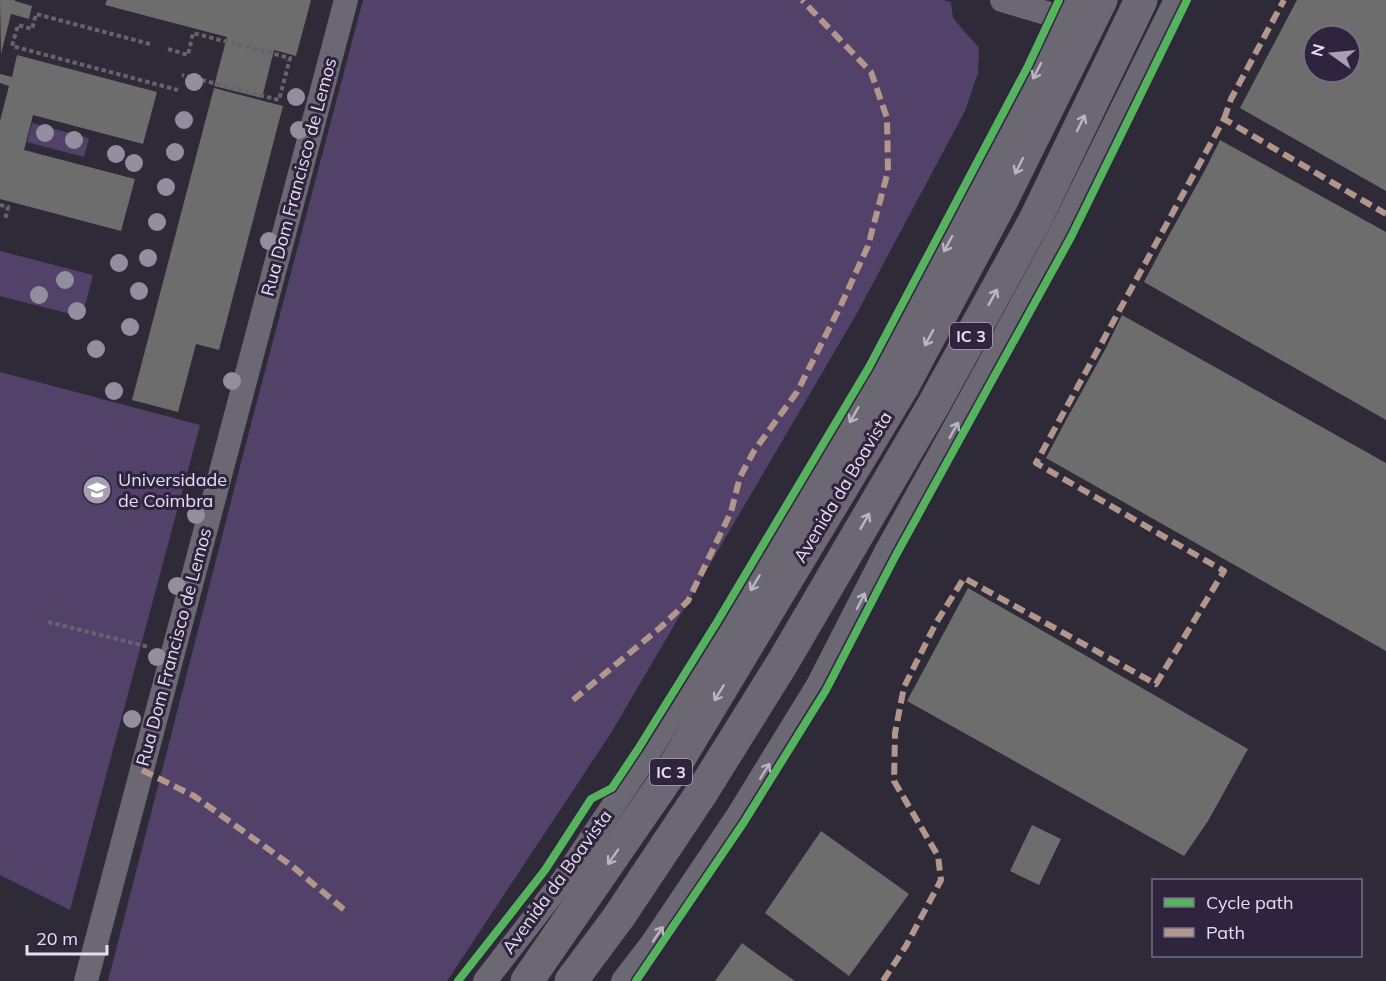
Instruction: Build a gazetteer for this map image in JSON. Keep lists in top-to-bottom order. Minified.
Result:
{"streets":{"highway":["IC 3","Avenida da Boavista"],"street":["Rua Dom Francisco de Lemos"]},"places":{"school or university":["Universidade de Coimbra"]},"legend":["Cycle path","Path"],"scale_bar":"20 m","north":"left"}
